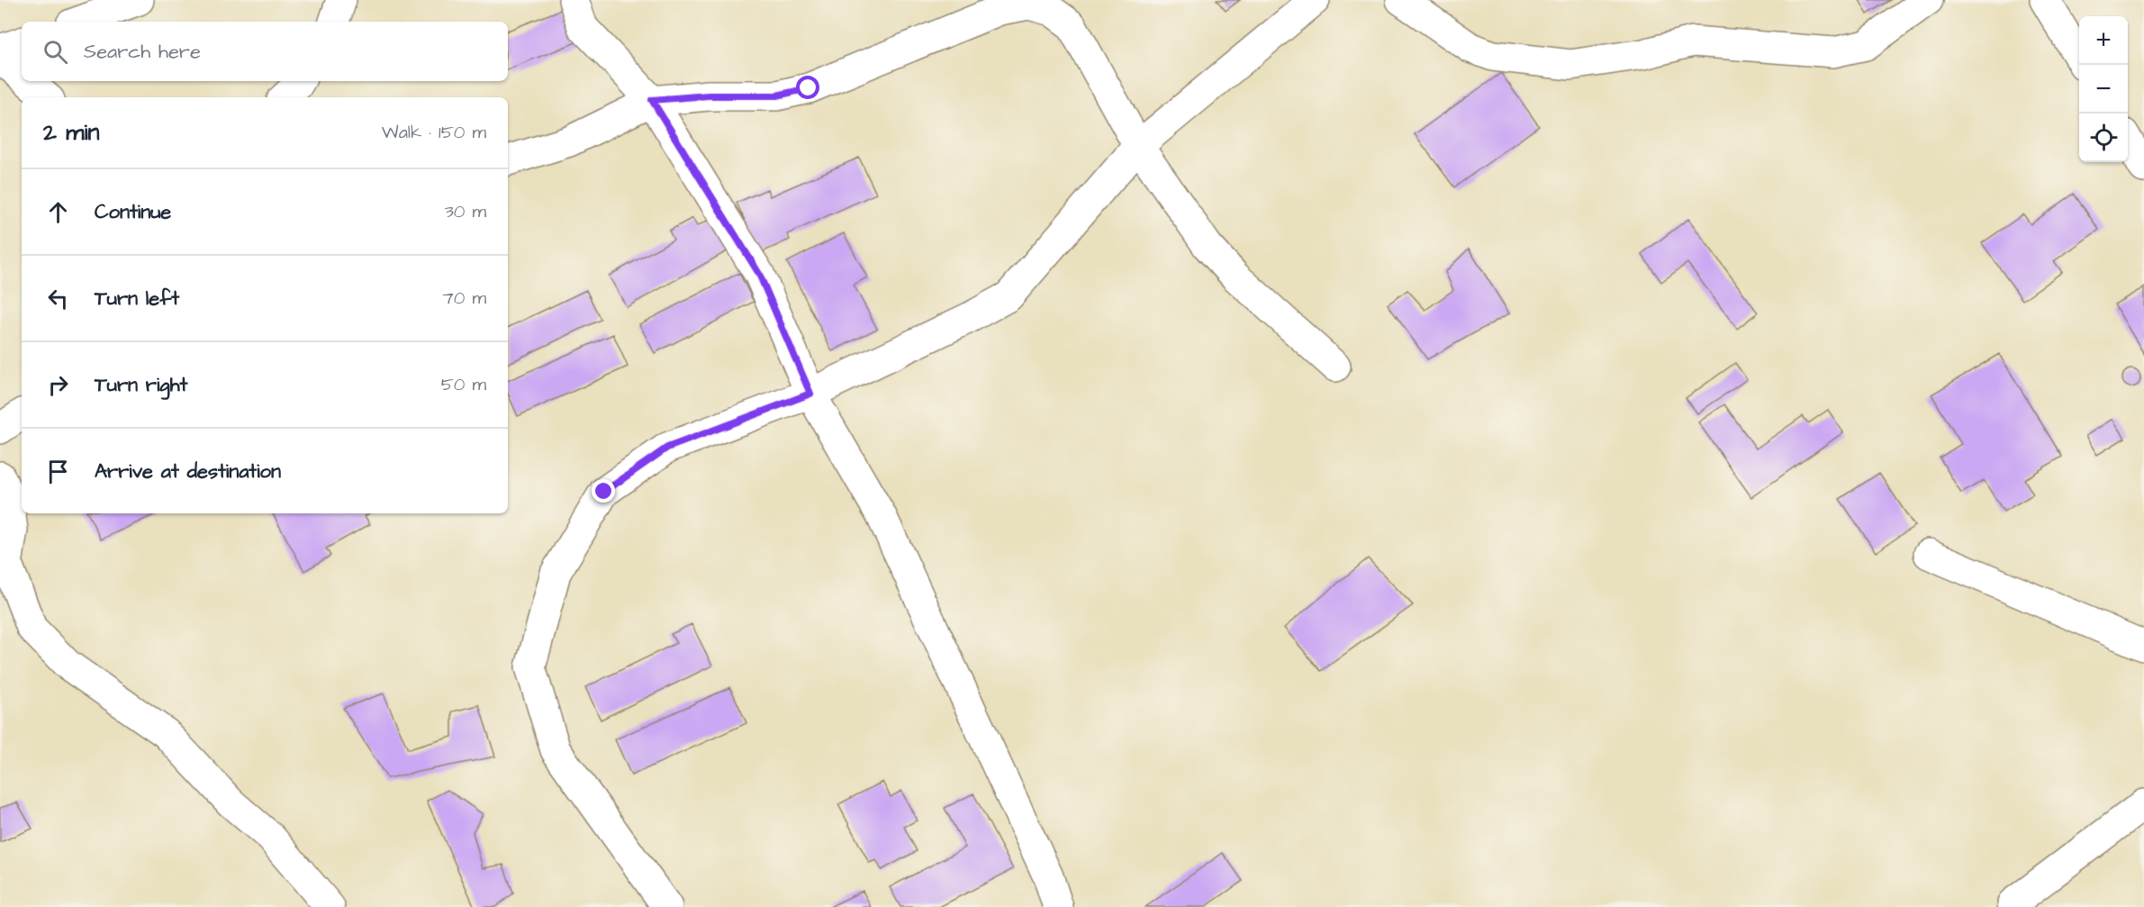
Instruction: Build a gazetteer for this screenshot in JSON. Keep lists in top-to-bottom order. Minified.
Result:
{"page":{"map_buttons":["+","−"],"search":"Search here","heading":["2 min","Walk · 150 m"],"list":[["Continue","30 m"],["Turn left","70 m"],["Turn right","50 m"],"Arrive at destination"]}}
